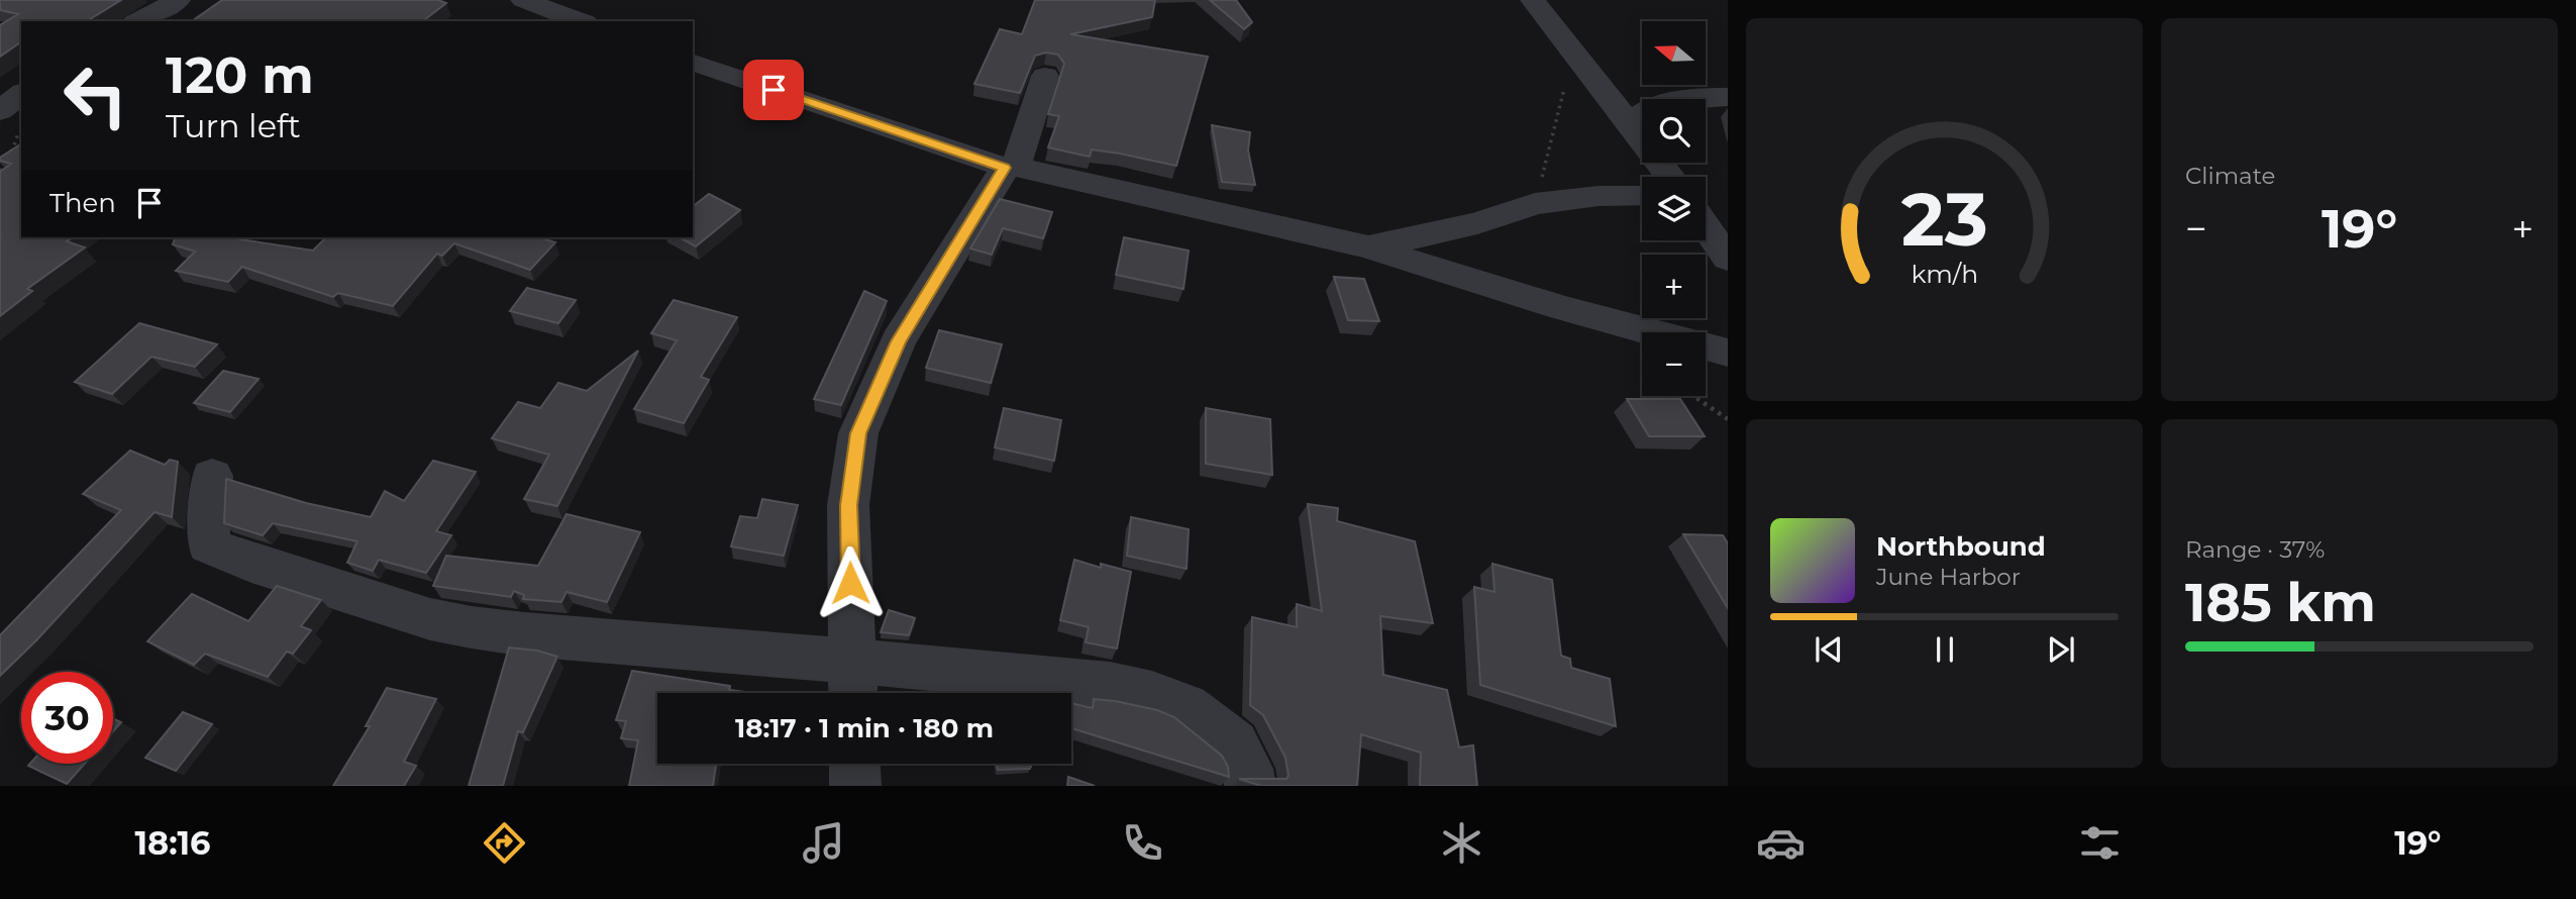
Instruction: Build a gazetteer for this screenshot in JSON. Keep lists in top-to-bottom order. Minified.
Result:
{"north":"left","page":{"tile":["Climate",["Range · 37%","185 km"]],"map_buttons":["+","−"],"turn":["120 m","Turn left"],"then":"Then","heat":["−","19°","+"],"song":["Northbound","June Harbor"],"limit":"30","trip":"18:17 · 1 min · 180 m","tabs":["18:16","19°"],"gauge":["23","km/h"]}}
